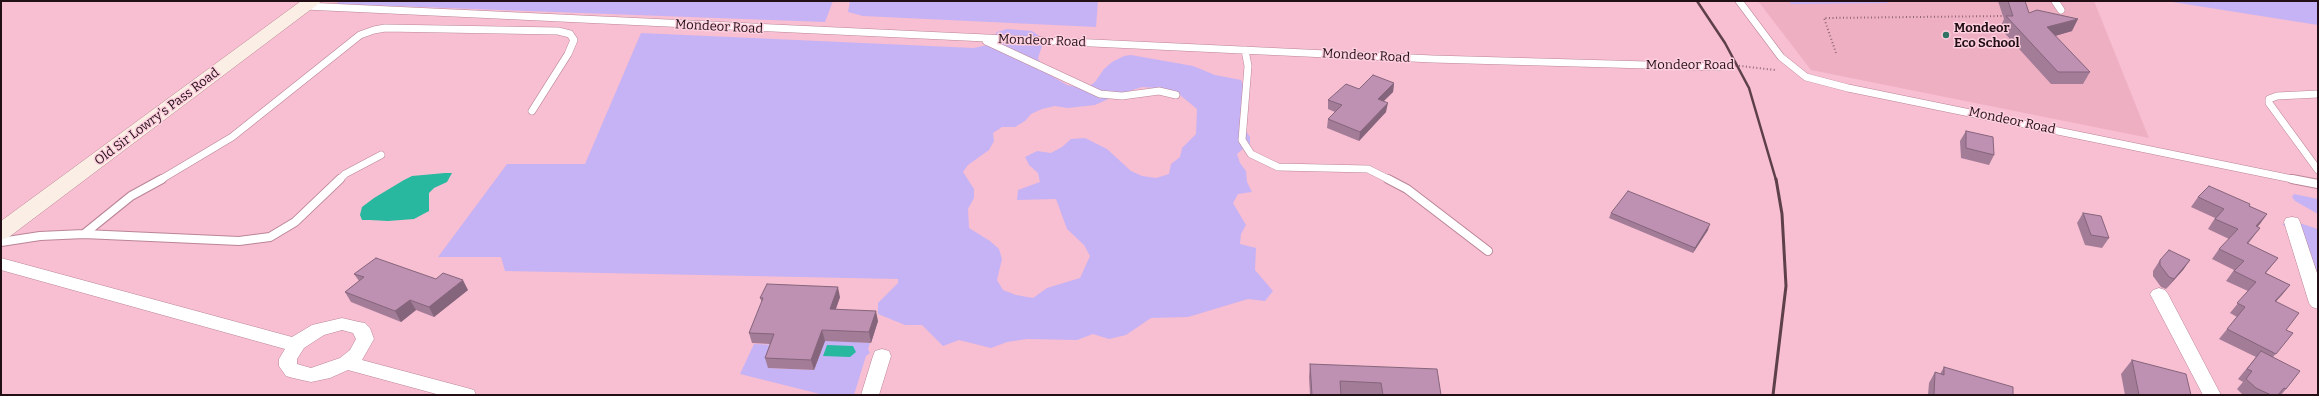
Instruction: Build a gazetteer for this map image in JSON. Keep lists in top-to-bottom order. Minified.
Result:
{"streets":{"main road":["Old Sir Lowry's Pass Road"],"lane":["Mondeor Road"]},"crossings":[["Mondeor Road","Old Sir Lowry's Pass Road"]],"places":["Mondeor Eco School"]}
